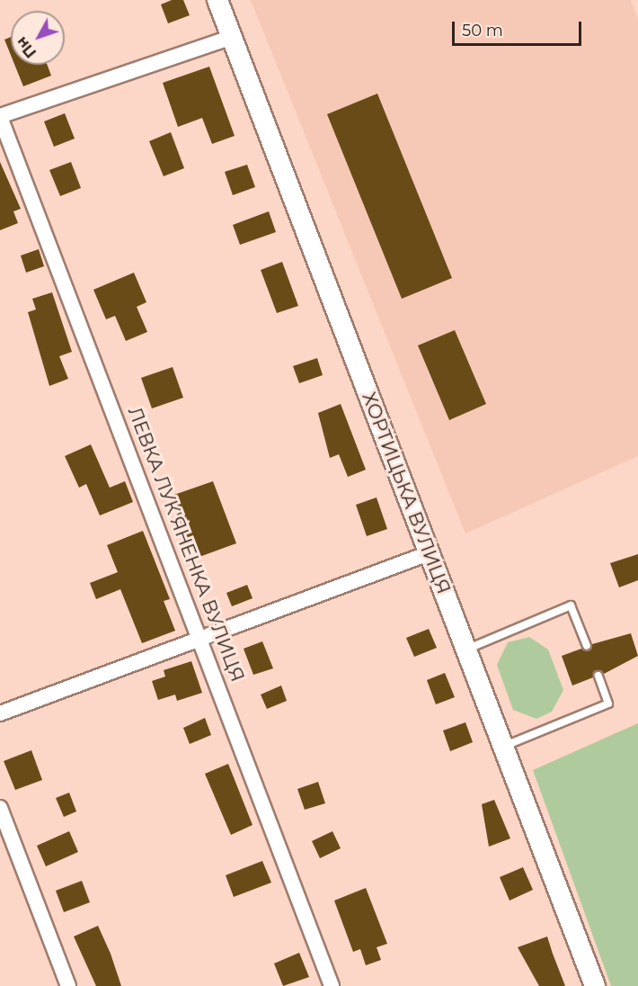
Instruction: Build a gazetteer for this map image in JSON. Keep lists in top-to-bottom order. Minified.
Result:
{"streets":{"street":["ХОРТИЦЬКА ВУЛИЦЯ","ЛЕВКА ЛУК'ЯНЕНКА ВУЛИЦЯ"]},"scale_bar":"50 m","north":"bottom left"}
